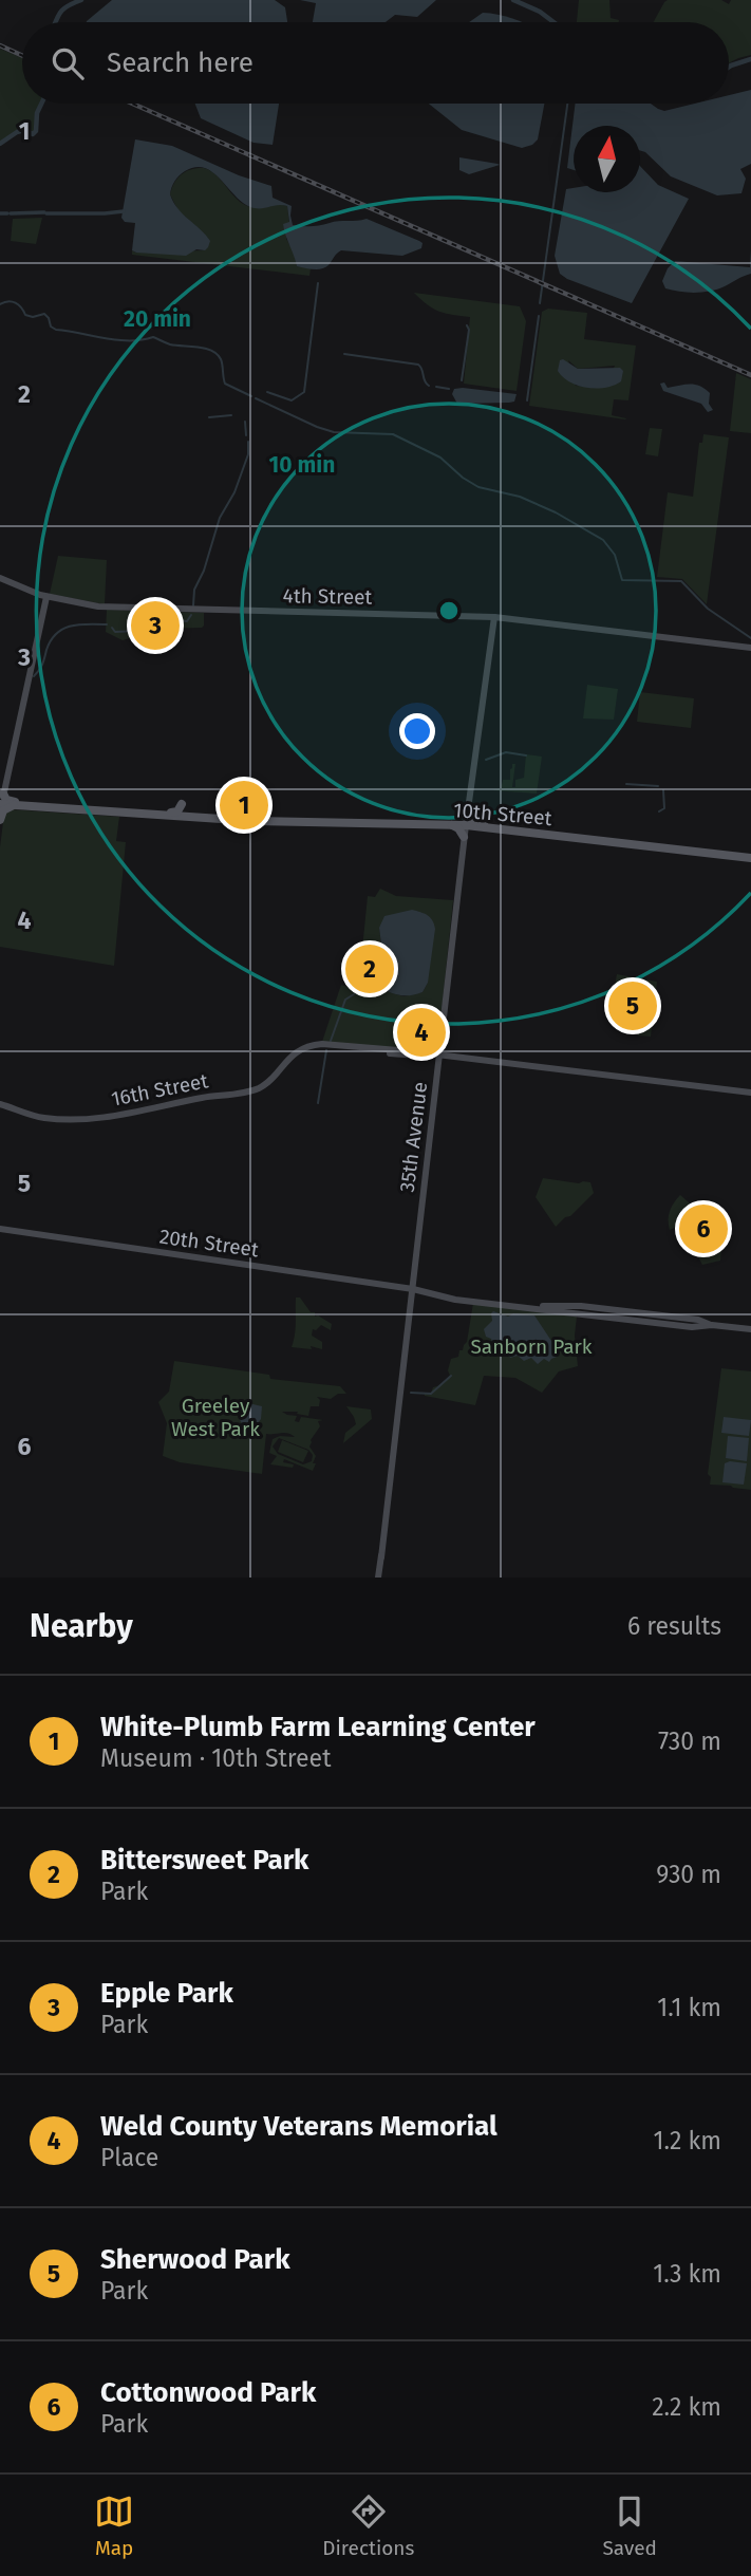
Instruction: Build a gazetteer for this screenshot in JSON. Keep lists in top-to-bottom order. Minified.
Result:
{"streets":{"main road":["4th Street","10th Street","16th Street","35th Avenue","20th Street"]},"crossings":[["4th Street","35th Avenue"],["10th Street","35th Avenue"],["16th Street","35th Avenue"],["35th Avenue","20th Street"]],"parks":["Sanborn Park","Greeley West Park"],"north":"top","page":{"search":"Search here","pins":["3","1","2","5","4","6"],"heading":["Nearby","6 results"],"list":[{"mark":"1","name":"White-Plumb Farm Learning Center","note":"Museum · 10th Street","value":"730 m"},{"mark":"2","name":"Bittersweet Park","note":"Park","value":"930 m"},{"mark":"3","name":"Epple Park","note":"Park","value":"1.1 km"},{"mark":"4","name":"Weld County Veterans Memorial","note":"Place","value":"1.2 km"},{"mark":"5","name":"Sherwood Park","note":"Park","value":"1.3 km"},{"mark":"6","name":"Cottonwood Park","note":"Park","value":"2.2 km"}],"nav":["Map","Directions","Saved"]},"grid":{"rows":["1","2","3","4","5","6"]},"rings":["20 min","10 min"]}
